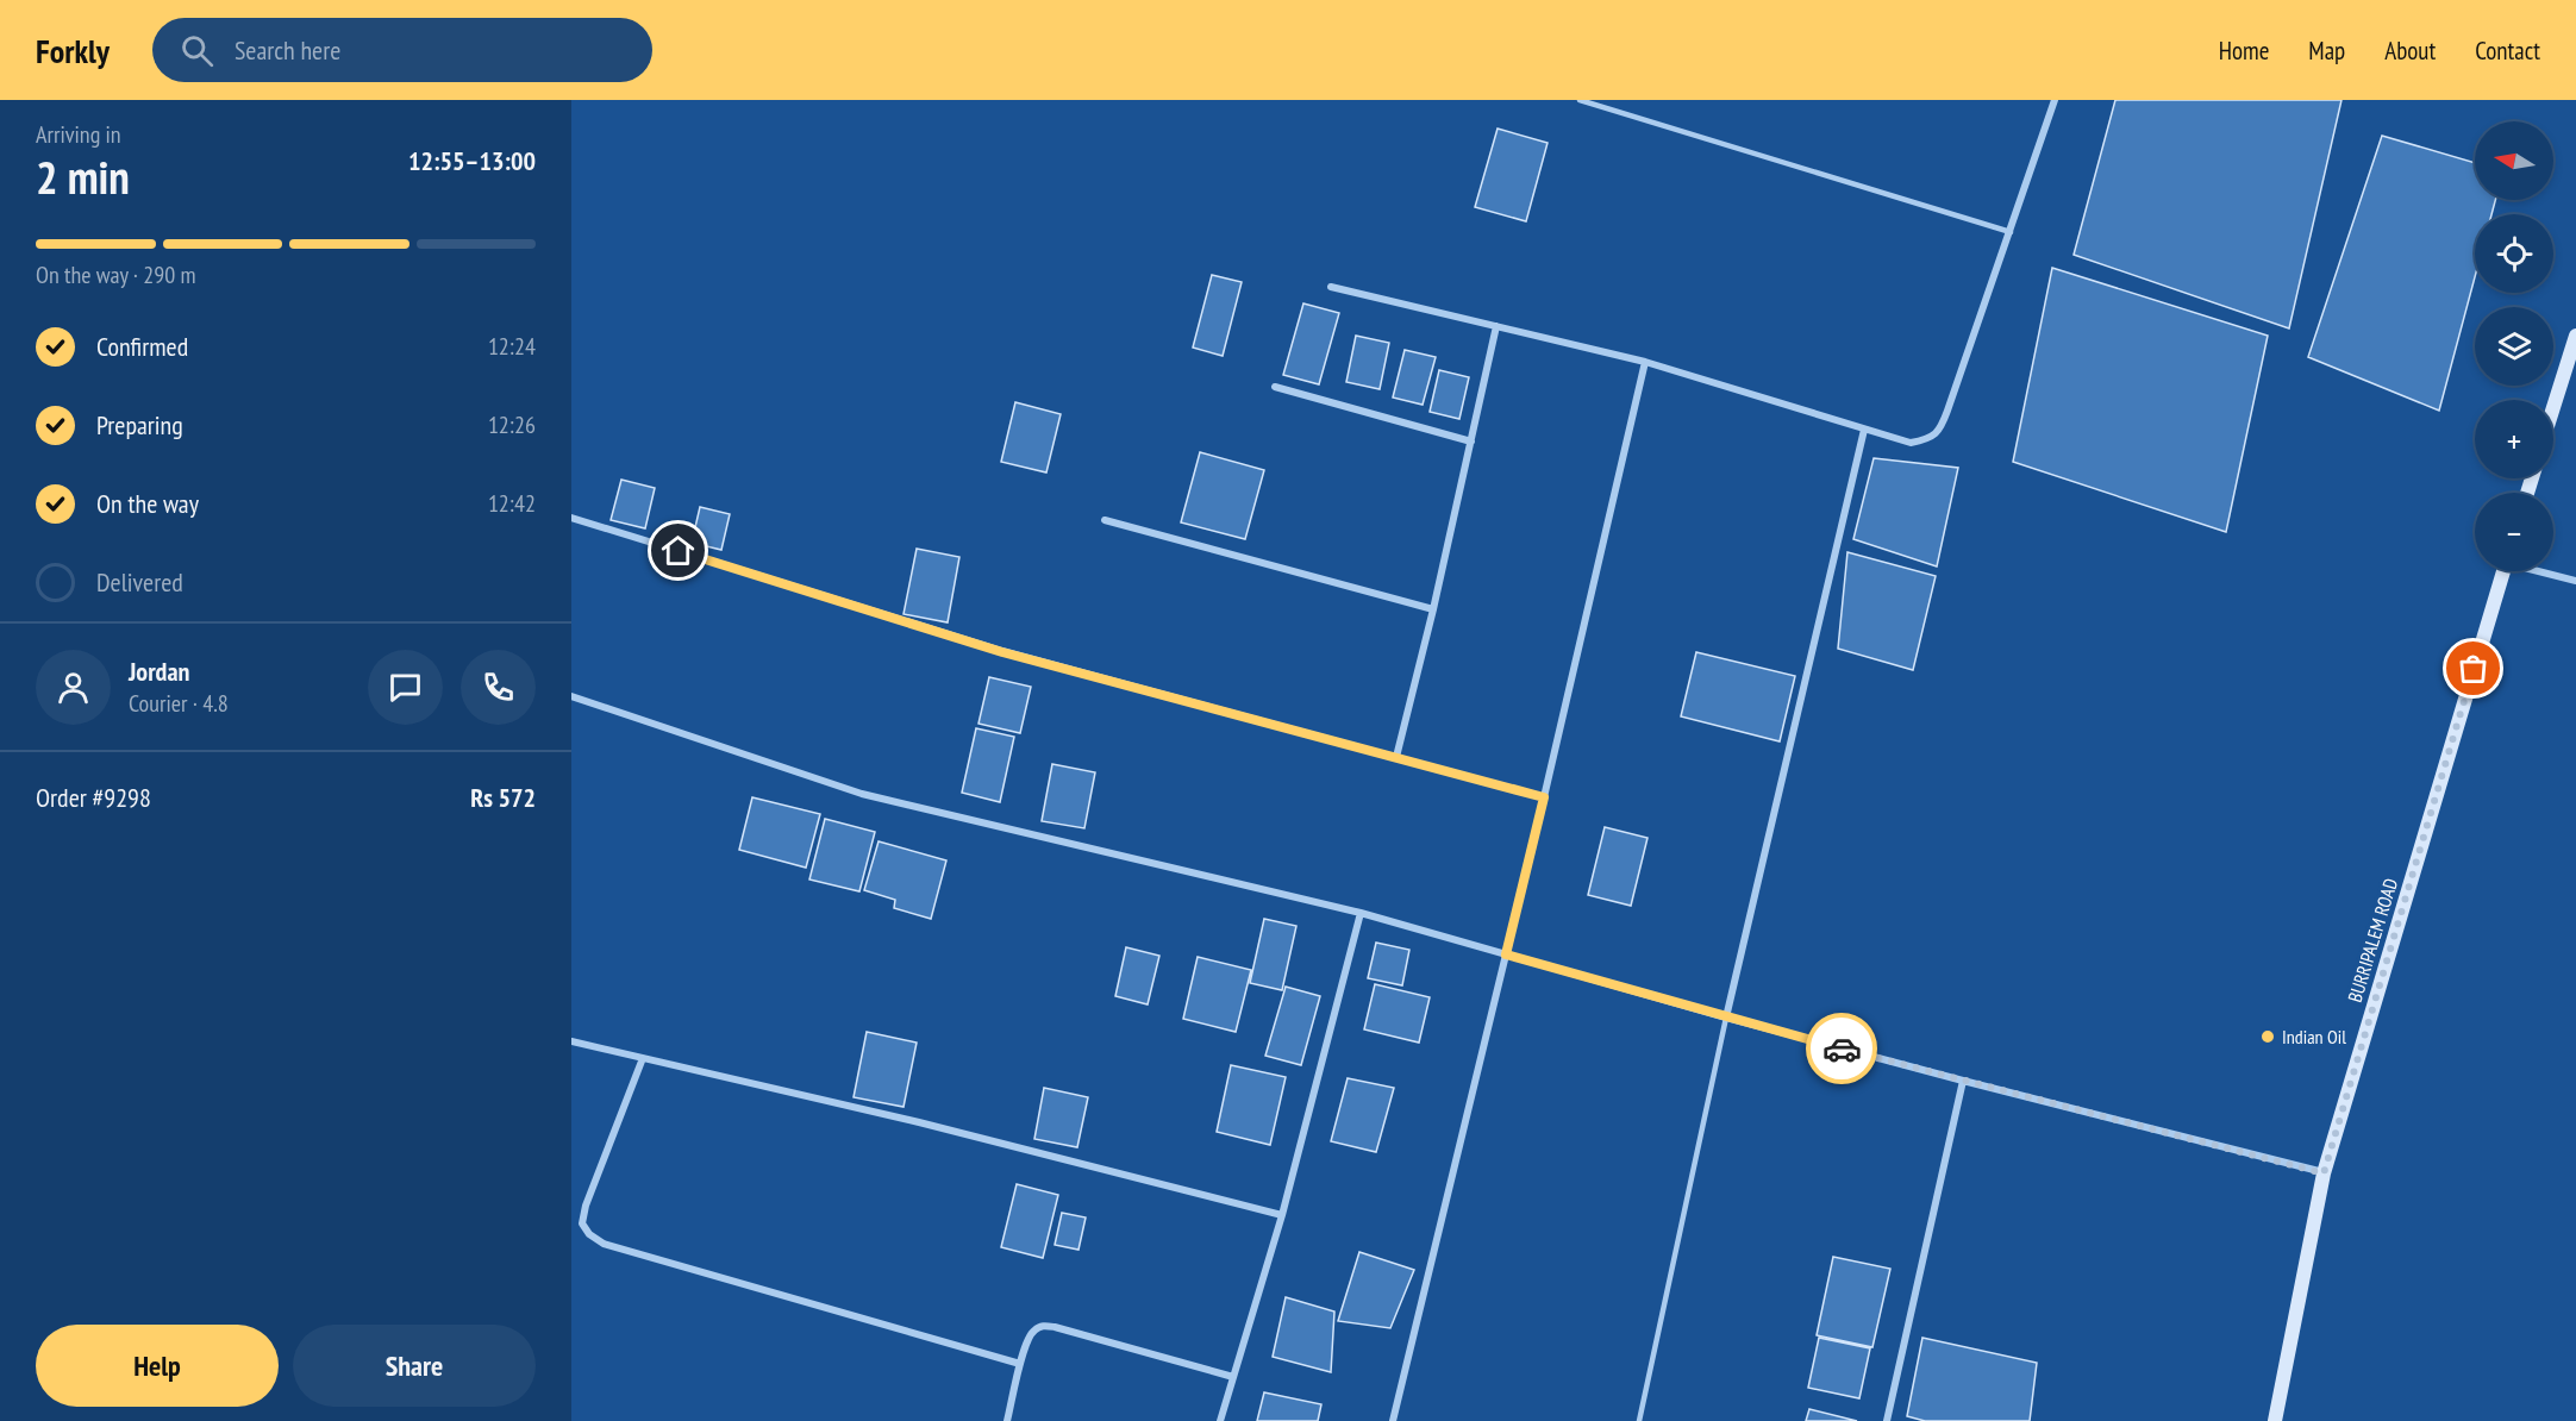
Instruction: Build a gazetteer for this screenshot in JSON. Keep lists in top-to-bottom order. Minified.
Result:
{"streets":{"main road":["BURRIPALEM ROAD"]},"places":["Indian Oil"],"north":"left","page":{"header":"Forkly","search":"Search here","nav":["Home","Map","About","Contact"],"heading":["2 min","Arriving in","12:55–13:00"],"panel":["Jordan","Courier · 4.8","Order #9298","Rs 572"],"map_buttons":["+","−"],"bar":"On the way · 290 m","list":[["Confirmed","12:24"],["Preparing","12:26"],["On the way","12:42"],"Delivered"],"buttons":["Help","Share"]}}
